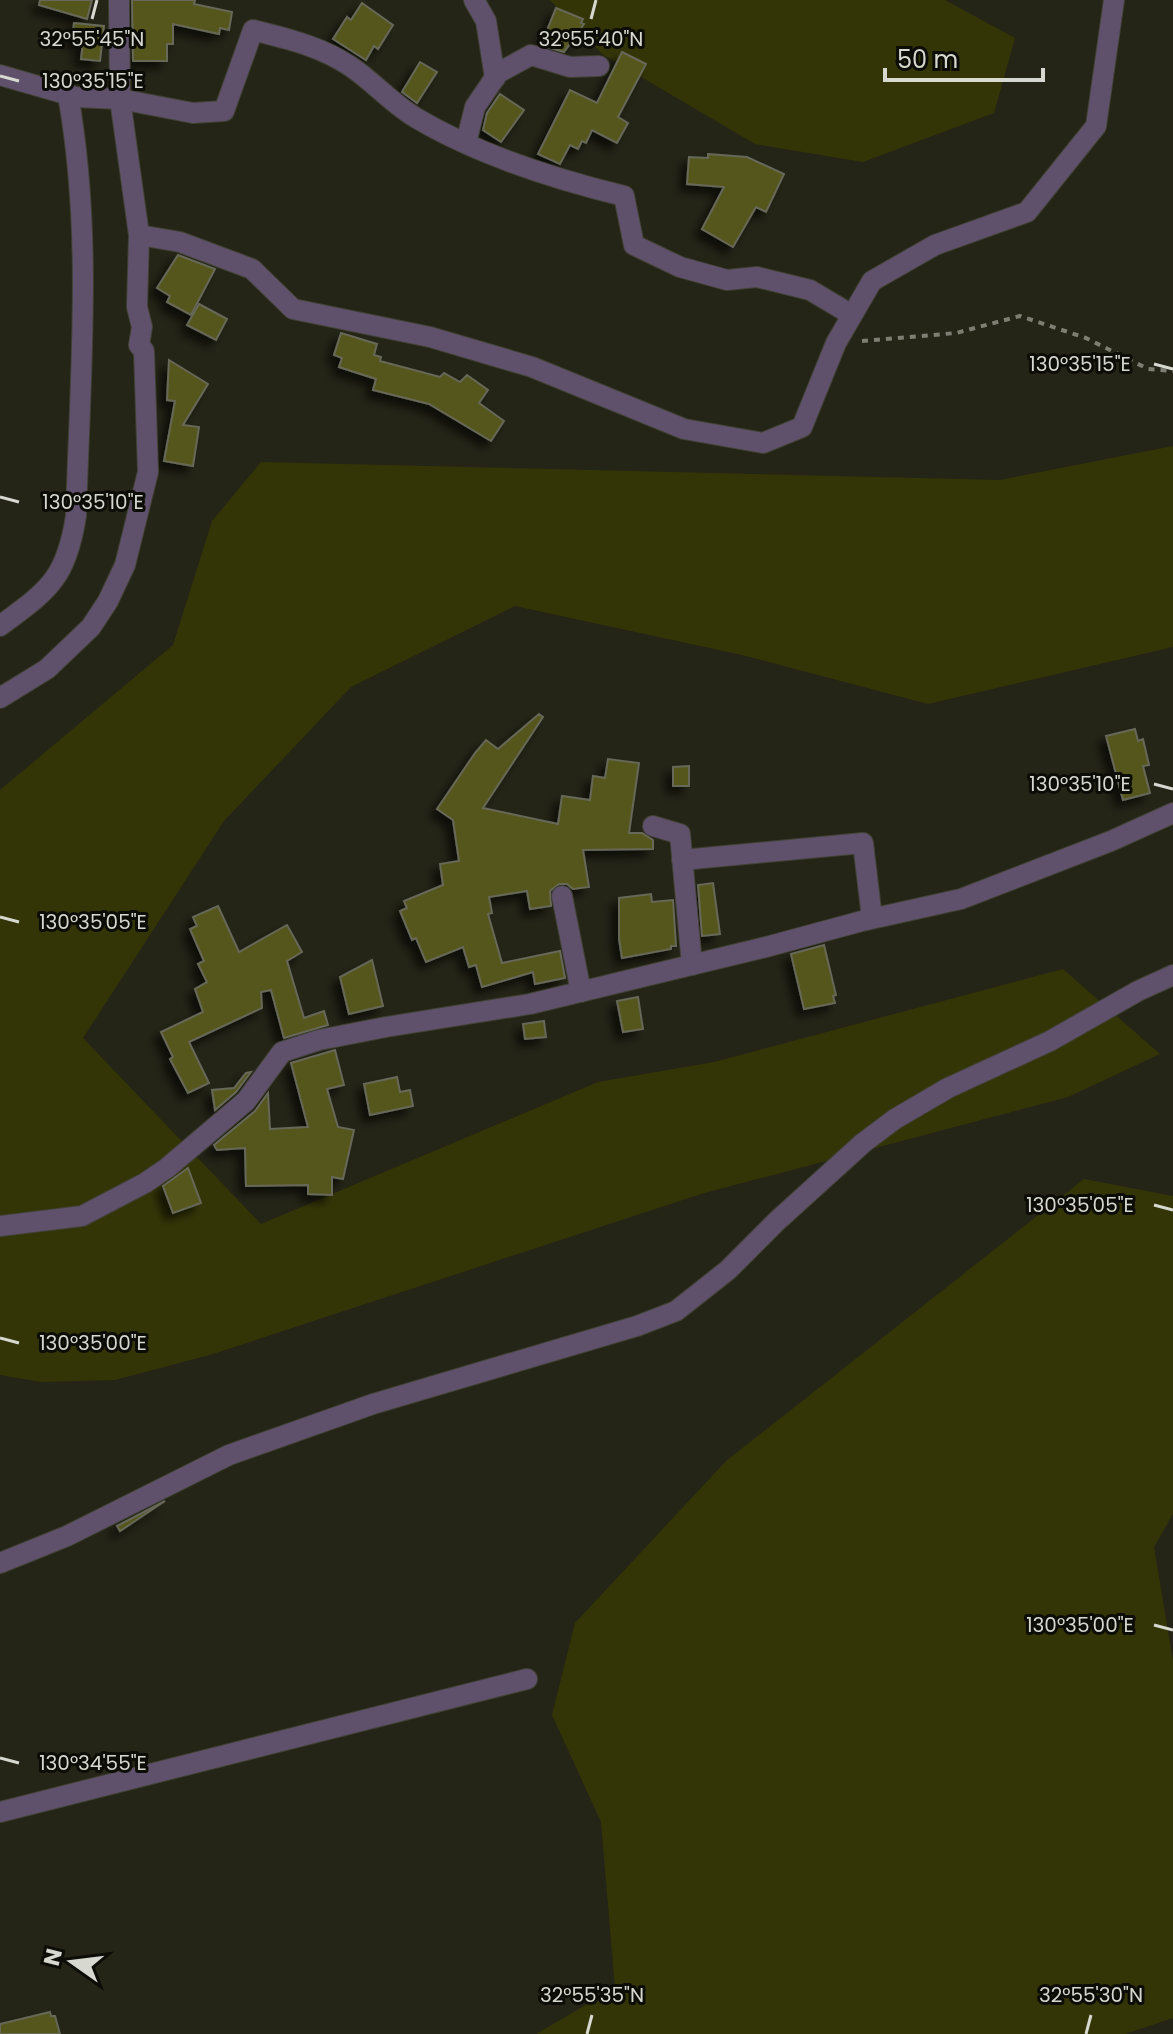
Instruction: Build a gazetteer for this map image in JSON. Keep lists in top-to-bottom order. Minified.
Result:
{"scale_bar":"50 m","north":"left","coordinates":["32°55'45\"N","32°55'40\"N","130°35'15\"E","130°35'10\"E","130°35'05\"E","130°35'00\"E","130°34'55\"E","32°55'35\"N","32°55'30\"N"]}
